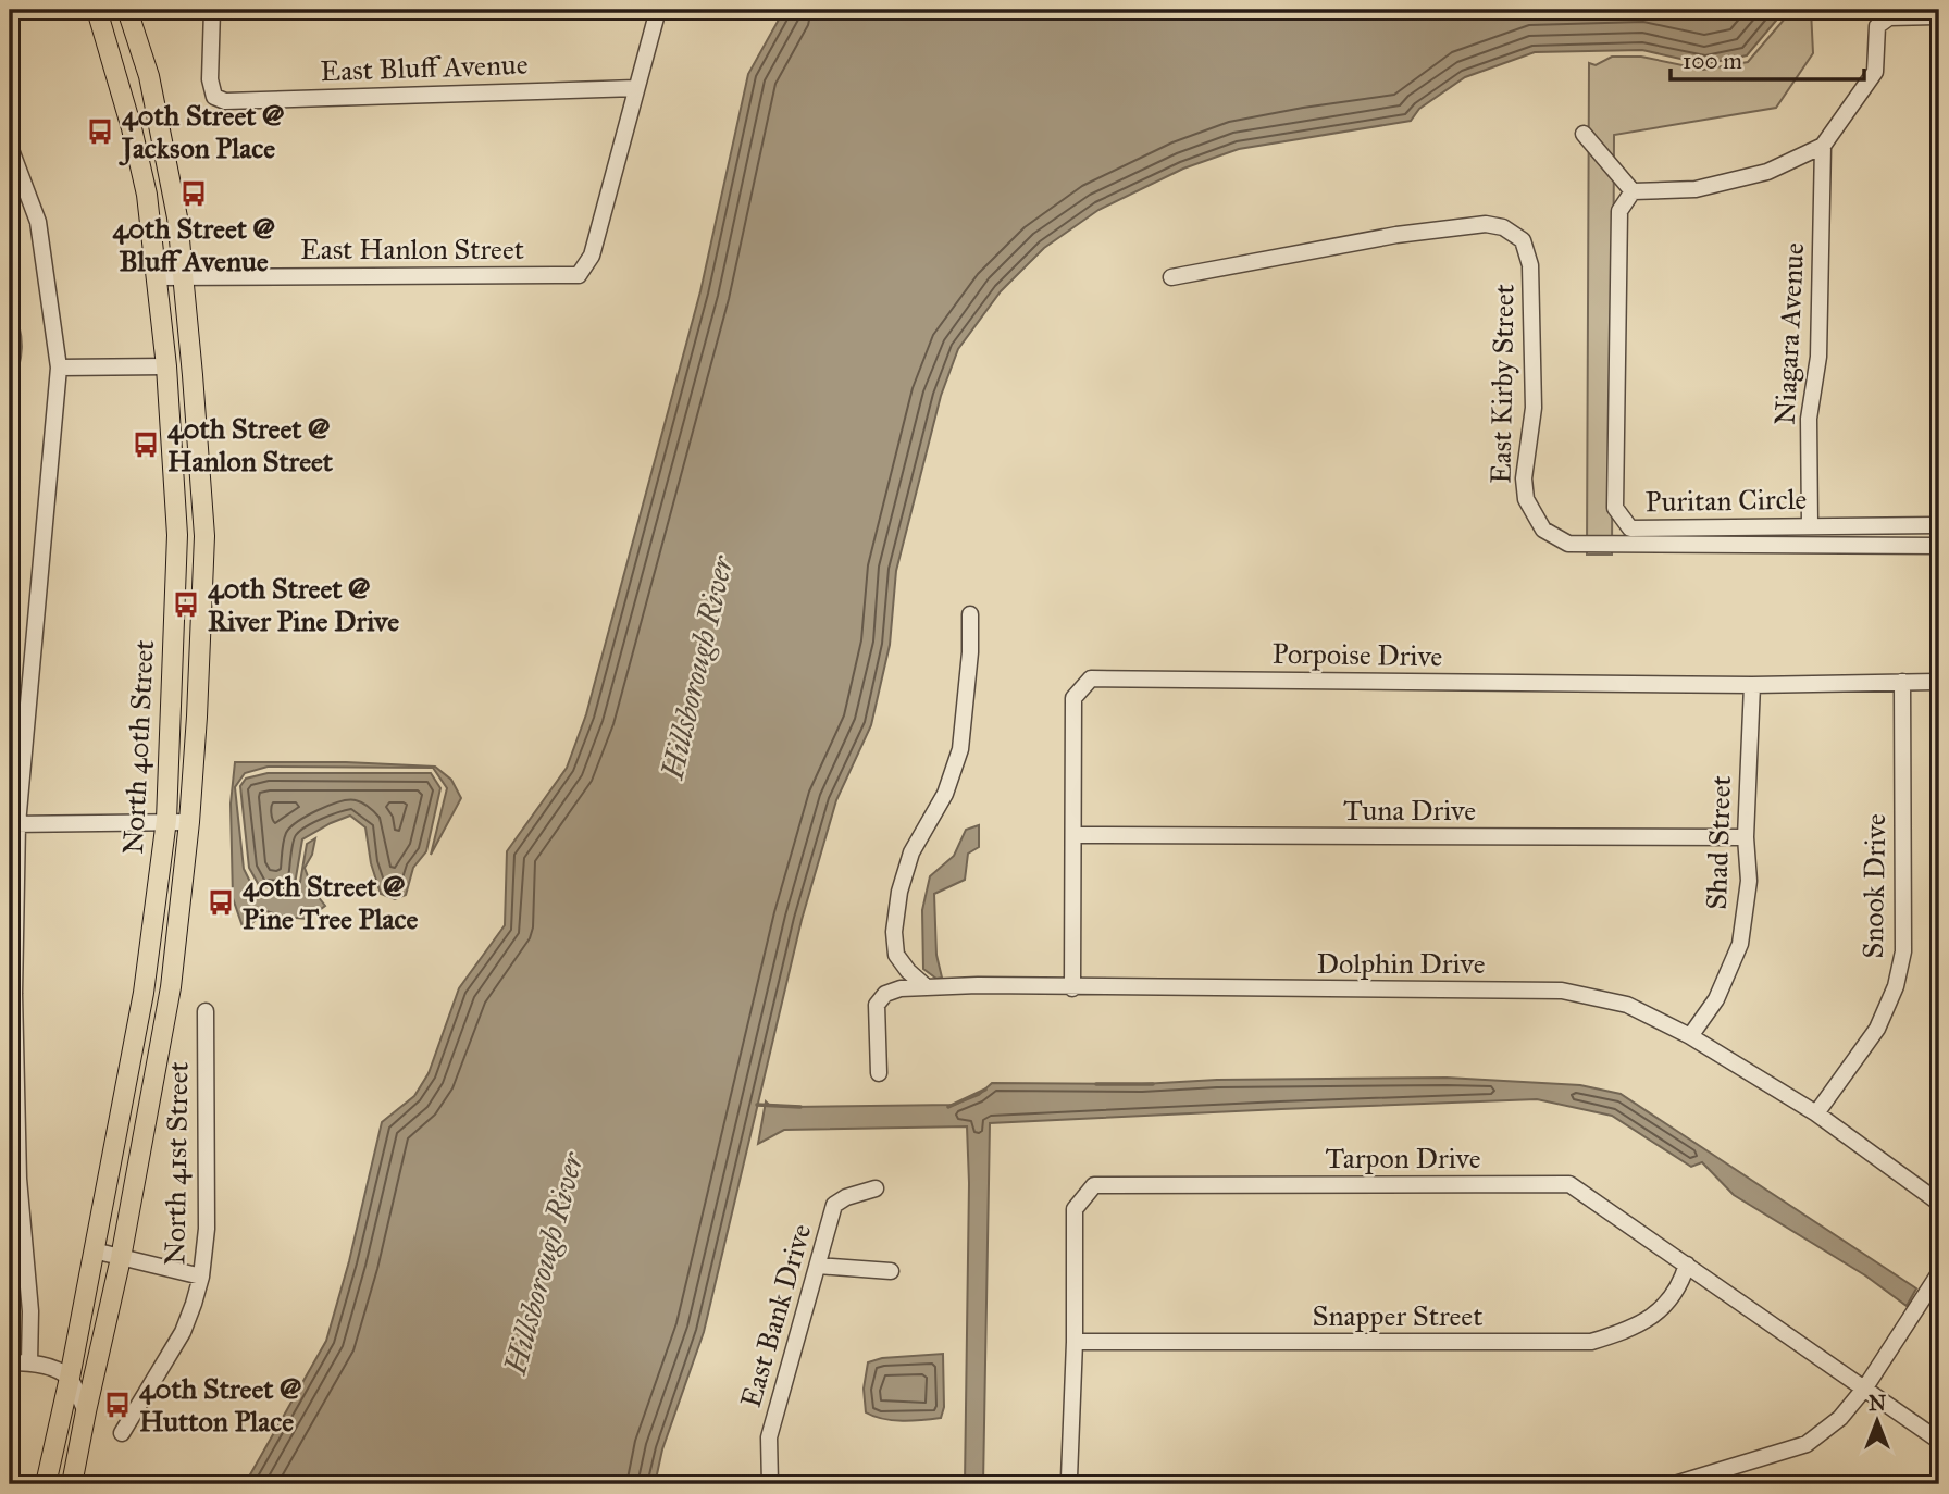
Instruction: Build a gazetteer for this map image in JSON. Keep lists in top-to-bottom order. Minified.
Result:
{"streets":{"main road":["North 40th Street"],"street":["East Bluff Avenue","East Hanlon Street","Niagara Avenue","East Kirby Street","Puritan Circle","Porpoise Drive","Tuna Drive","Shad Street","Snook Drive","Dolphin Drive","Tarpon Drive","North 41st Street","East Bank Drive","Snapper Street"]},"crossings":[["East Bluff Avenue","East Hanlon Street"],["East Hanlon Street","North 40th Street"],["Niagara Avenue","Puritan Circle"],["Porpoise Drive","Tuna Drive"],["Porpoise Drive","Shad Street"],["Porpoise Drive","Snook Drive"],["Porpoise Drive","Dolphin Drive"],["Tuna Drive","Shad Street"],["Shad Street","Dolphin Drive"],["Snook Drive","Dolphin Drive"],["Tarpon Drive","Snapper Street"]],"water":["Hillsborough River"],"places":{"bus stop":["40th Street @ Jackson Place","40th Street @ Bluff Avenue","40th Street @ Hanlon Street","40th Street @ River Pine Drive","40th Street @ Pine Tree Place","40th Street @ Hutton Place"]},"scale_bar":"100 m","north":"top"}
